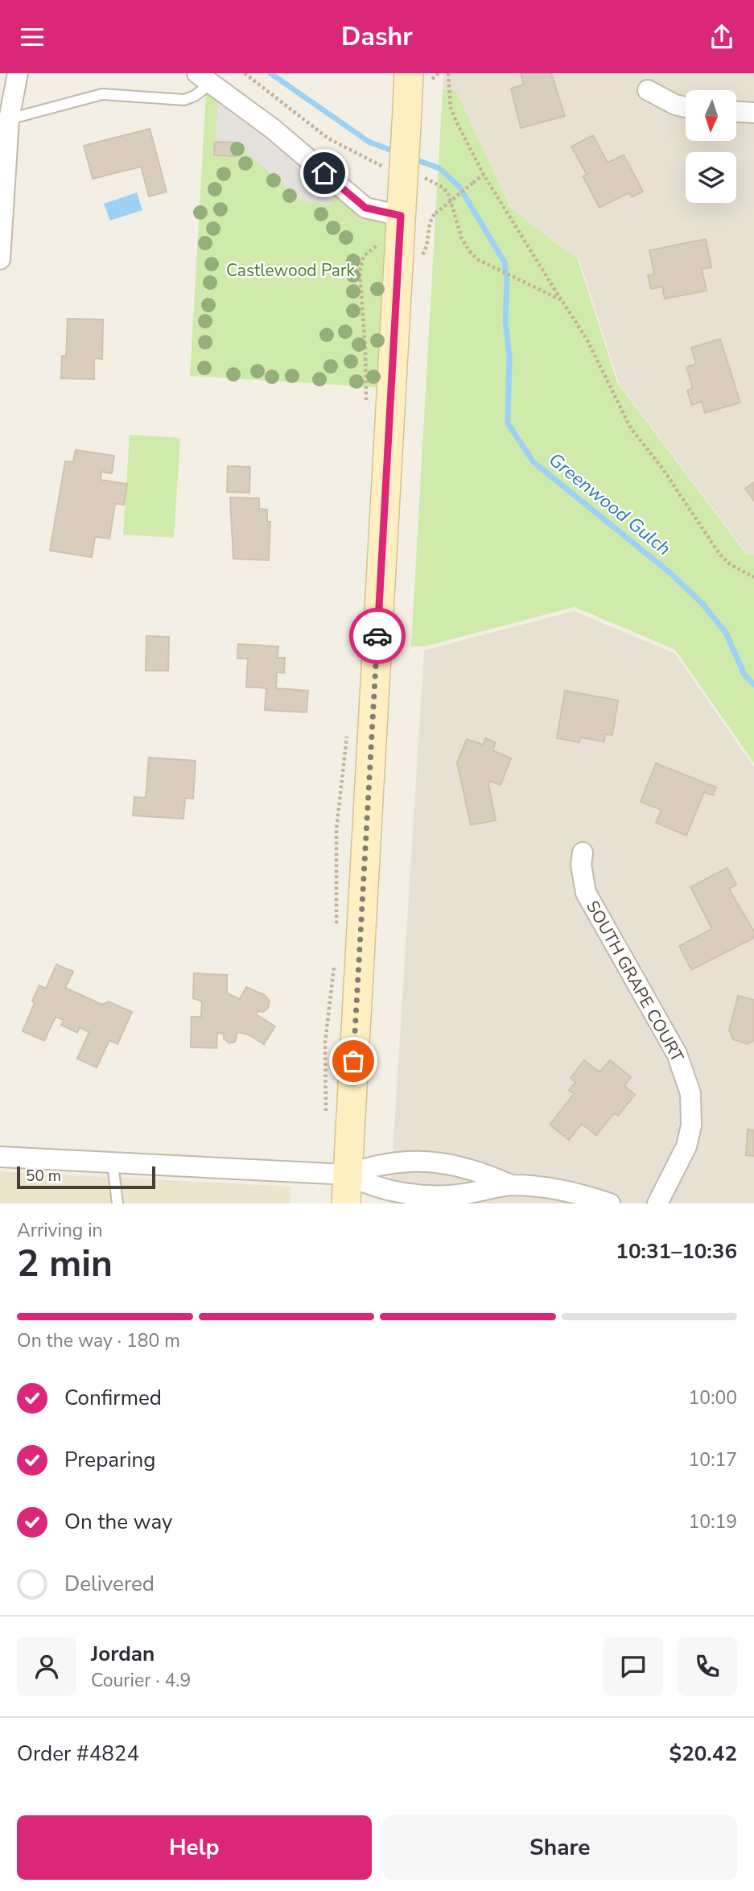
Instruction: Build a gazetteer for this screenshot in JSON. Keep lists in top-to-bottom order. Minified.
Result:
{"streets":{"street":["SOUTH GRAPE COURT"]},"water":["Greenwood Gulch"],"parks":["Castlewood Park"],"scale_bar":"50 m","north":"bottom","page":{"header":"Dashr","scale":"50 m","heading":["2 min","Arriving in","10:31–10:36"],"panel":["Jordan","Courier · 4.9","Order #4824","$20.42"],"bar":"On the way · 180 m","list":[["Confirmed","10:00"],["Preparing","10:17"],["On the way","10:19"],"Delivered"],"buttons":["Help","Share"]}}
